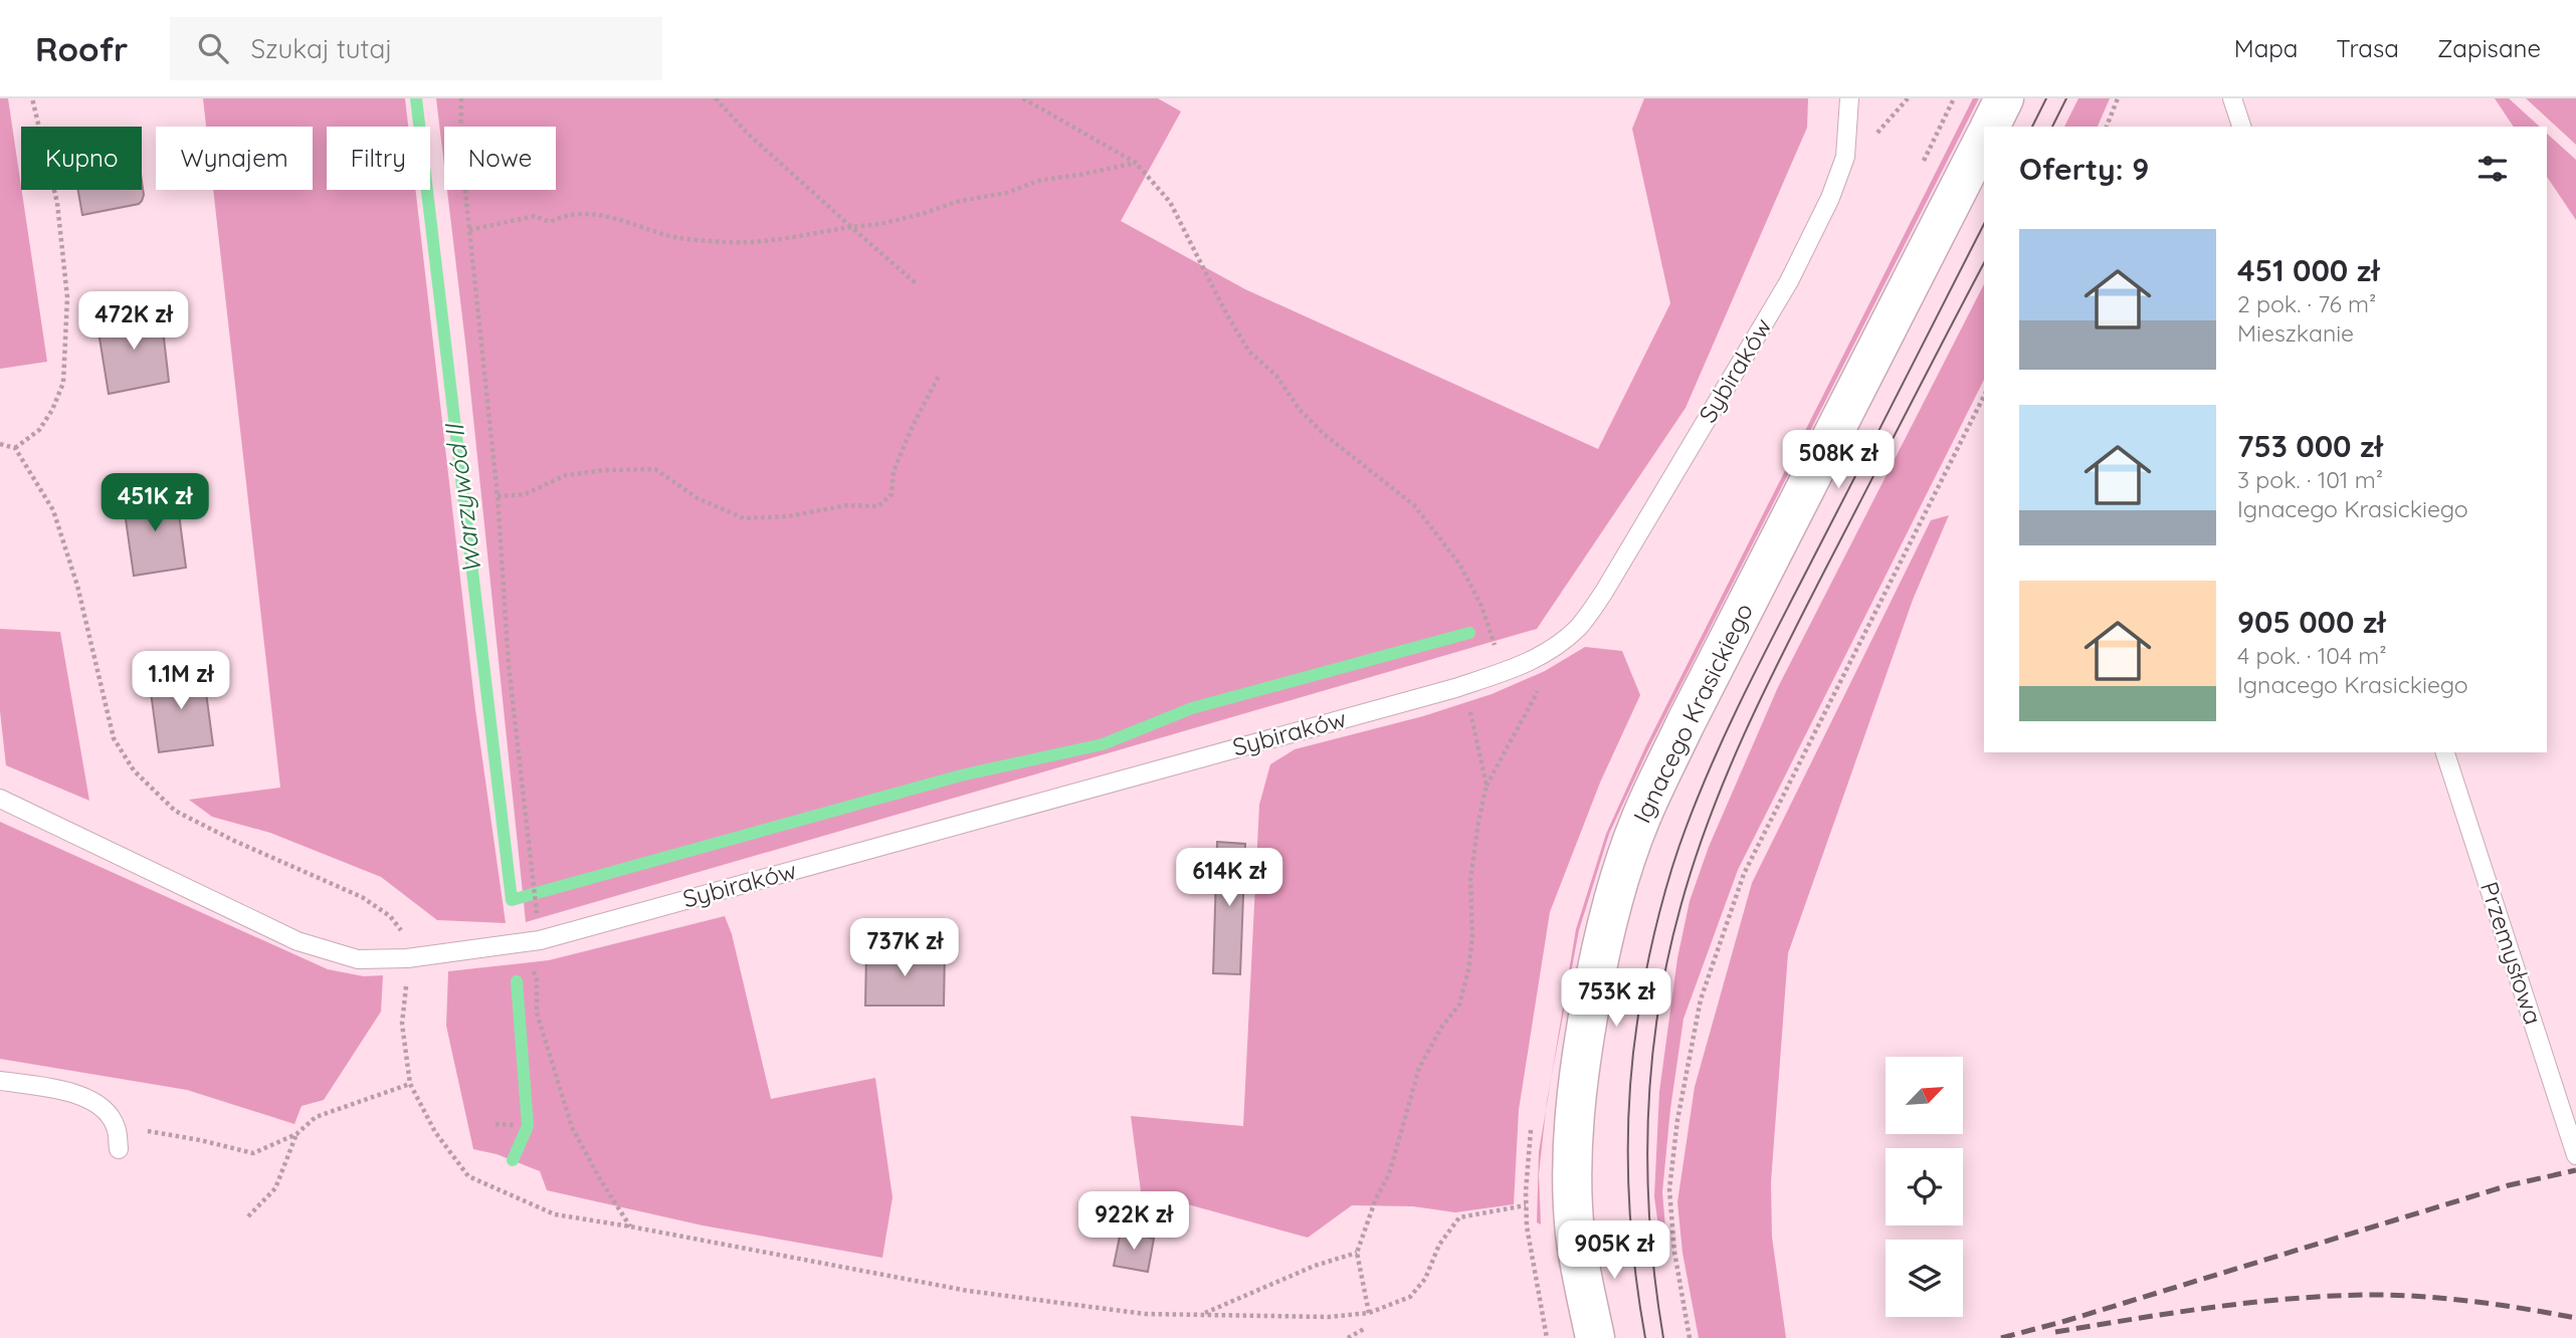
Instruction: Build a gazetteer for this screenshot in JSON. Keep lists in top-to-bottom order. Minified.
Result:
{"streets":{"street":["Ignacego Krasickiego"],"lane":["Sybiraków","Przemysłowa"]},"water":["Warzywód II"],"north":"top right","page":{"header":"Roofr","search":"Szukaj tutaj","nav":["Mapa","Trasa","Zapisane"],"chip":["Kupno","Wynajem","Filtry","Nowe"],"heading":"Oferty: 9","list":[{"name":"451 000 zł","note":"2 pok. · 76 m² · Mieszkanie"},{"name":"753 000 zł","note":"3 pok. · 101 m² · Ignacego Krasickiego"},{"name":"905 000 zł","note":"4 pok. · 104 m² · Ignacego Krasickiego"}],"price":["472K zł","508K zł","451K zł","1.1M zł","614K zł","737K zł","753K zł","922K zł","905K zł"]}}
